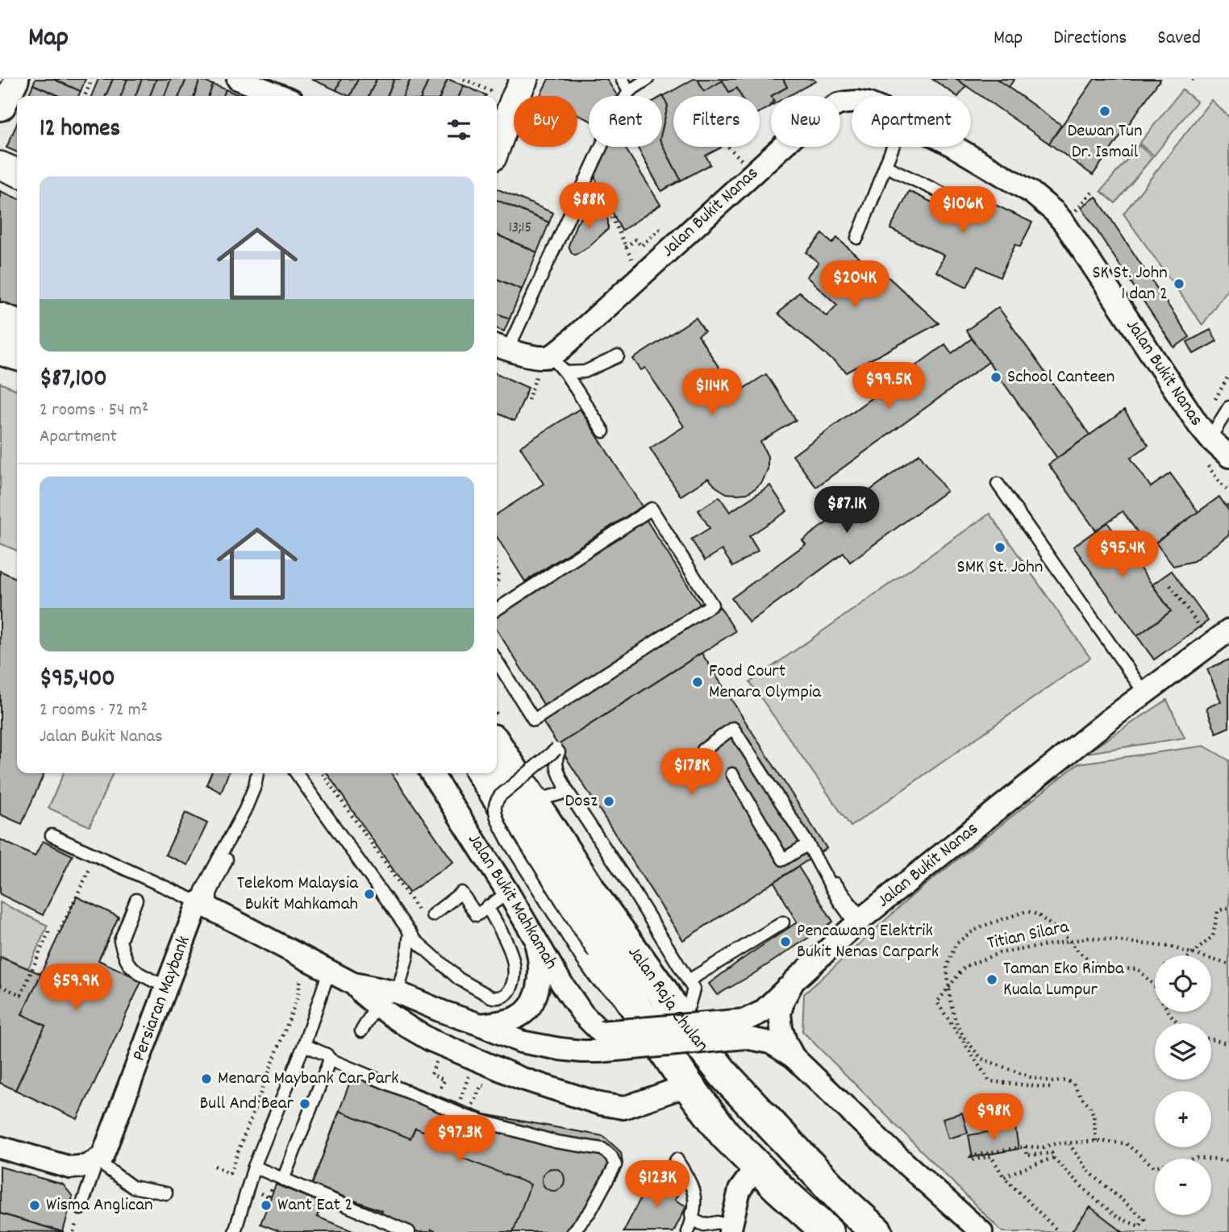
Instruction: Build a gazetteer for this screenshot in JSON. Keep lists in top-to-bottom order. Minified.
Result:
{"streets":{"main road":["Jalan Raja Chulan"],"street":["Jalan Bukit Nanas","Jalan Bukit Mahkamah","Persiaran Maybank"],"path":["Titian Silara"]},"places":["Dewan Tun Dr. Ismail","SK St. John 1 dan 2","School Canteen","SMK St. John","Food Court Menara Olympia","Dosz","Telekom Malaysia Bukit Mahkamah","Pencawang Elektrik Bukit Nenas Carpark","Taman Eko Rimba Kuala Lumpur","Menara Maybank Car Park","Bull And Bear","Wisma Anglican","Want Eat 2"],"house_numbers":["13;15"],"page":{"header":"Map","nav":["Map","Directions","Saved"],"chip":["Buy","Rent","Filters","New","Apartment"],"heading":"12 homes","list":[{"name":"$87,100","note":"2 rooms · 54 m² · Apartment"},{"name":"$95,400","note":"2 rooms · 72 m² · Jalan Bukit Nanas"}],"price":["$88K","$106K","$204K","$99.5K","$114K","$87.1K","$95.4K","$178K","$59.9K","$98K","$97.3K","$123K"],"map_buttons":["+","−"]}}
